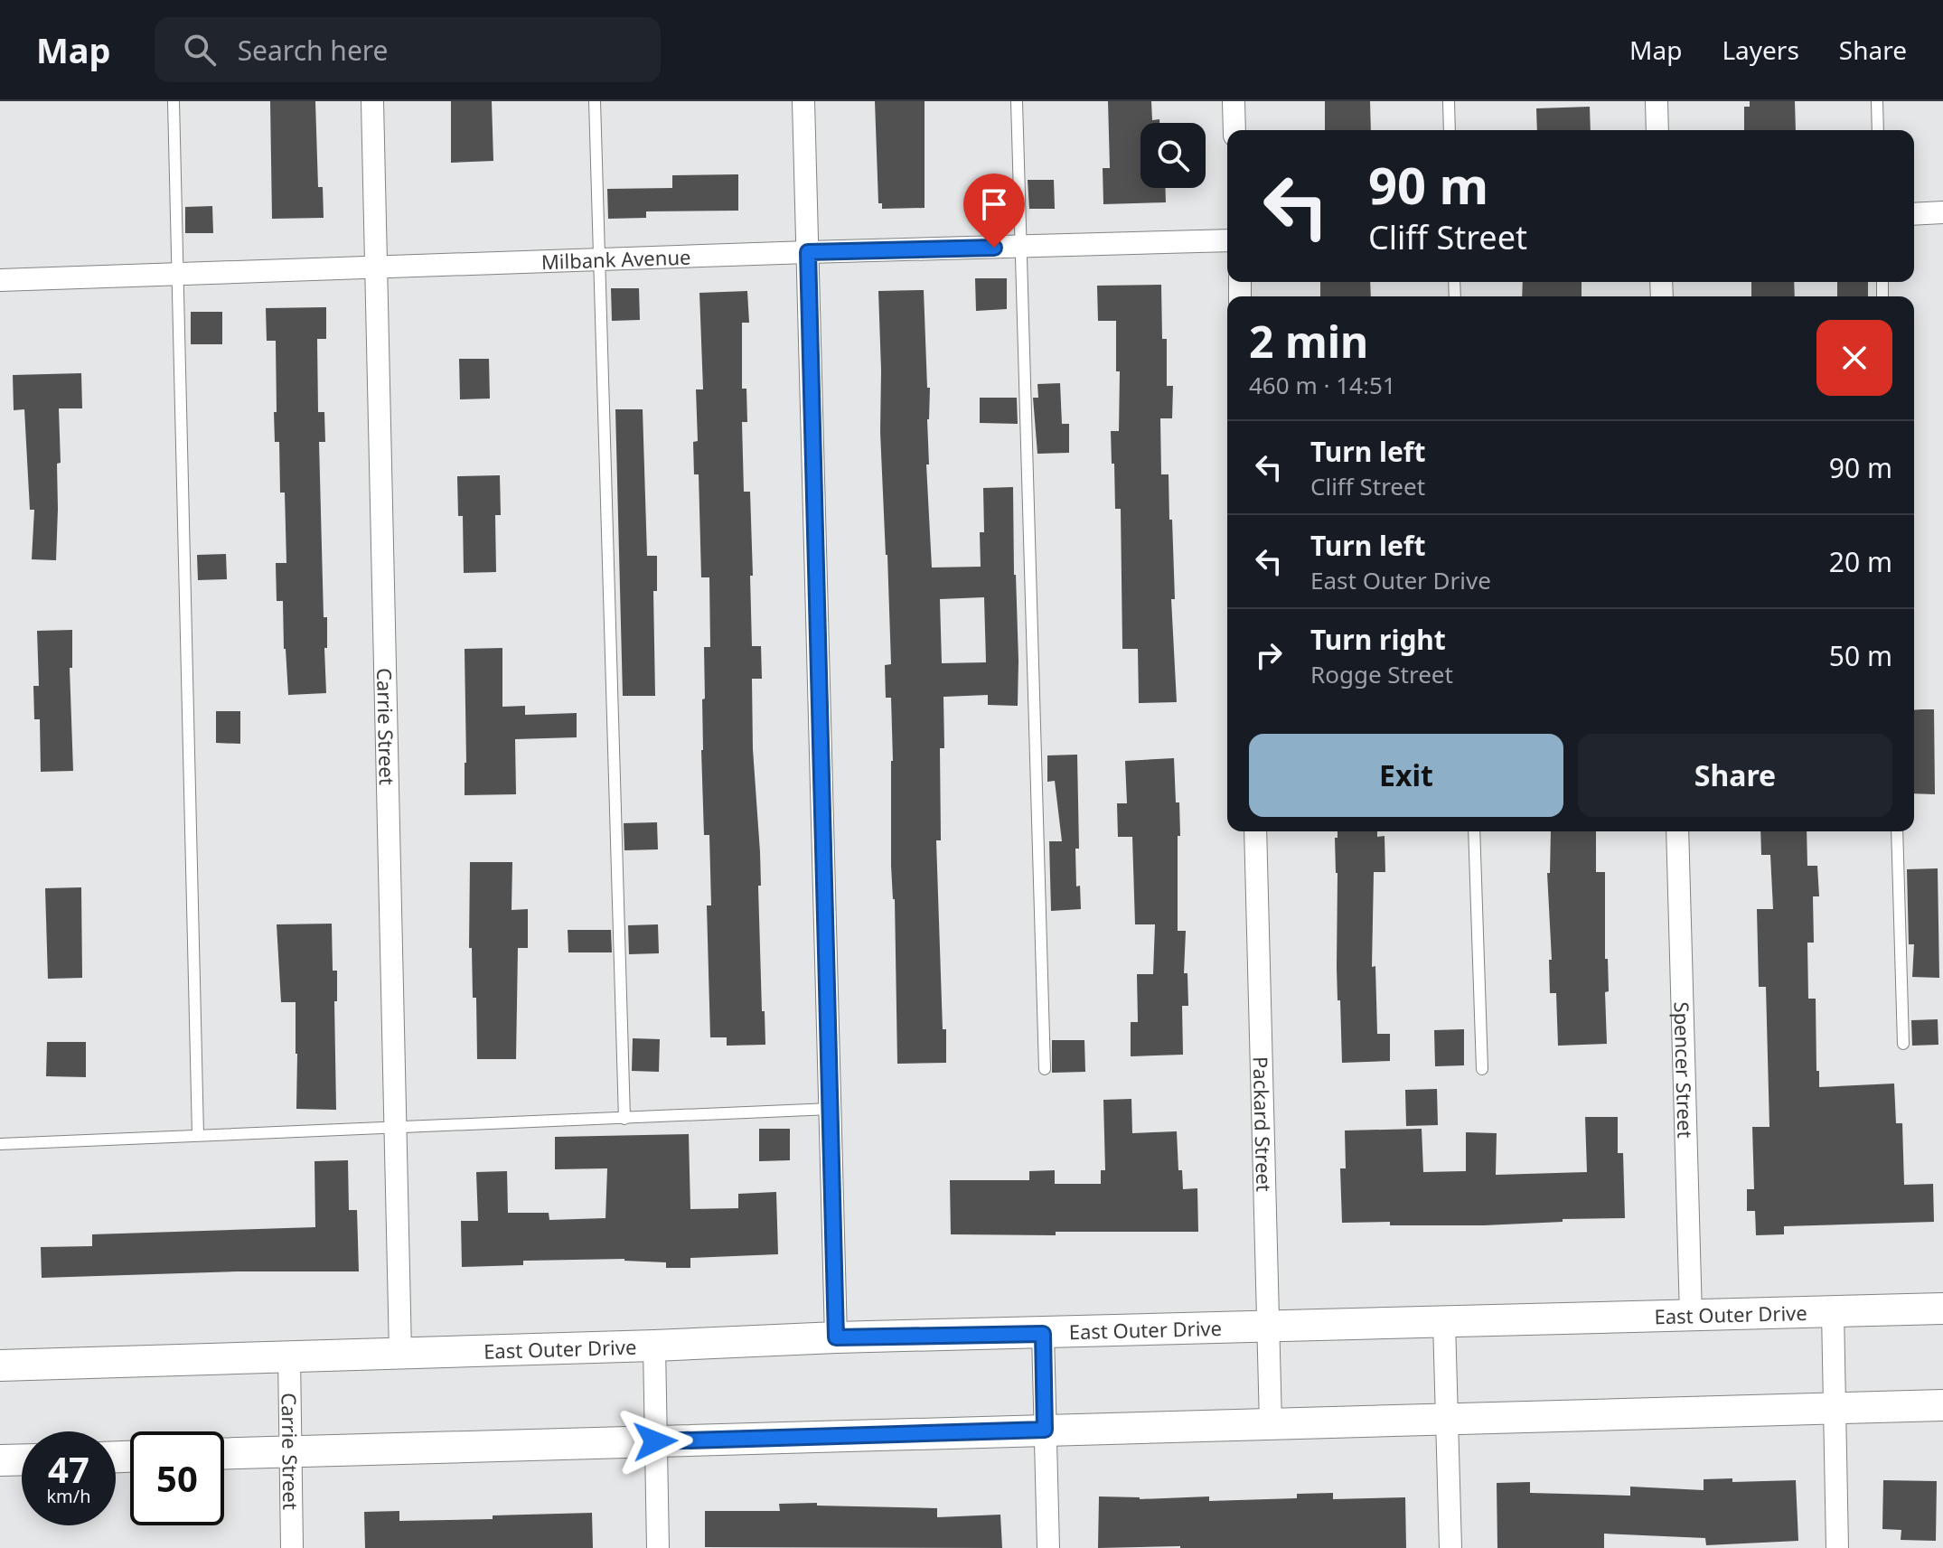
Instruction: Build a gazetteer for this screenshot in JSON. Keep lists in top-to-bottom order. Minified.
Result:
{"streets":{"main road":["East Outer Drive"],"street":["Milbank Avenue","Carrie Street","Spencer Street","Packard Street"]},"crossings":[["Milbank Avenue","Carrie Street"],["Carrie Street","East Outer Drive"],["Spencer Street","East Outer Drive"],["Packard Street","East Outer Drive"]],"page":{"header":"Map","search":"Search here","nav":["Map","Layers","Share"],"turn":["90 m","Cliff Street"],"heading":["2 min","460 m · 14:51"],"list":[{"name":"Turn left","note":"Cliff Street","value":"90 m"},{"name":"Turn left","note":"East Outer Drive","value":"20 m"},{"name":"Turn right","note":"Rogge Street","value":"50 m"}],"buttons":["Exit","Share"],"speed":"47 km/h","limit":"50"}}
